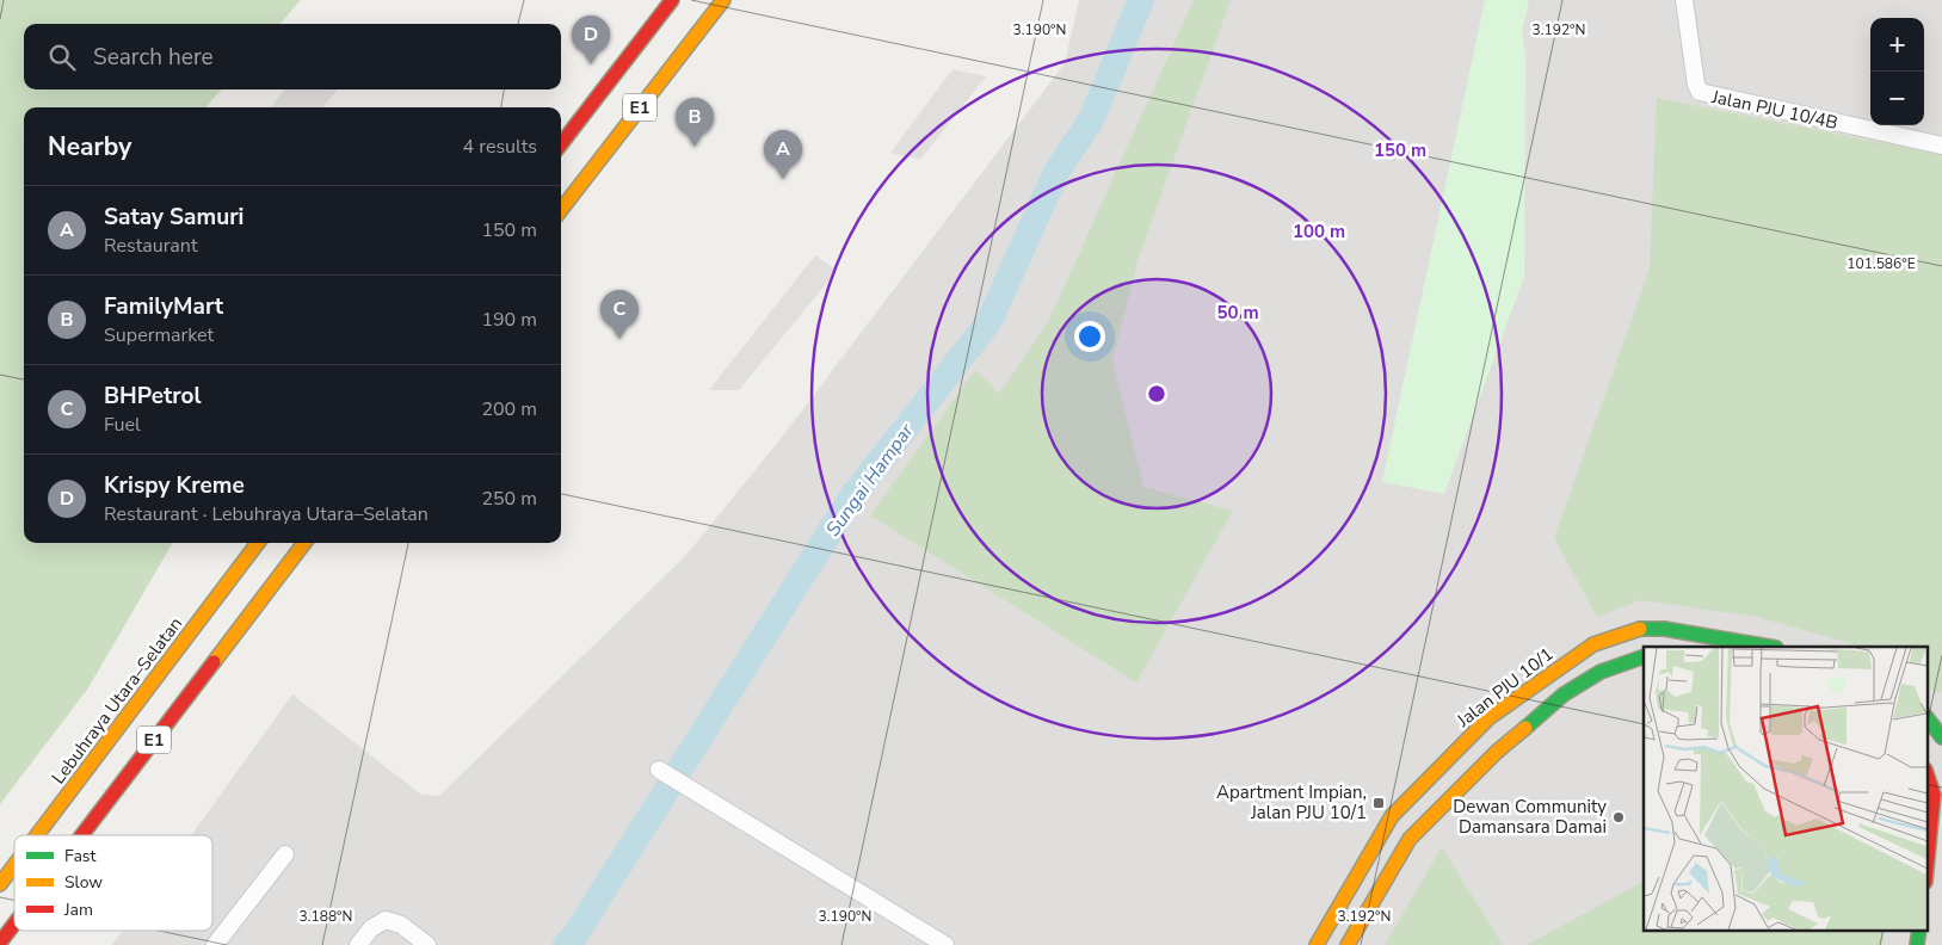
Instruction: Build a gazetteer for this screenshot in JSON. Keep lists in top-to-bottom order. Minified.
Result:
{"streets":{"main road":["E1","Jalan PJU 10/1","Lebuhraya Utara–Selatan"],"street":["Jalan PJU 10/4B"]},"water":["Sungai Hampar"],"places":{"transit":["Apartment Impian, Jalan PJU 10/1"],"other":["Dewan Community Damansara Damai"]},"legend":["Fast","Slow","Jam"],"page":{"pins":["D","B","A","C"],"map_buttons":["+","−"],"search":"Search here","heading":["Nearby","4 results"],"list":[{"mark":"A","name":"Satay Samuri","note":"Restaurant","value":"150 m"},{"mark":"B","name":"FamilyMart","note":"Supermarket","value":"190 m"},{"mark":"C","name":"BHPetrol","note":"Fuel","value":"200 m"},{"mark":"D","name":"Krispy Kreme","note":"Restaurant · Lebuhraya Utara–Selatan","value":"250 m"}]},"coordinates":["3.190°N","3.192°N","101.586°E","3.188°N"],"rings":["150 m","100 m","50 m"]}
